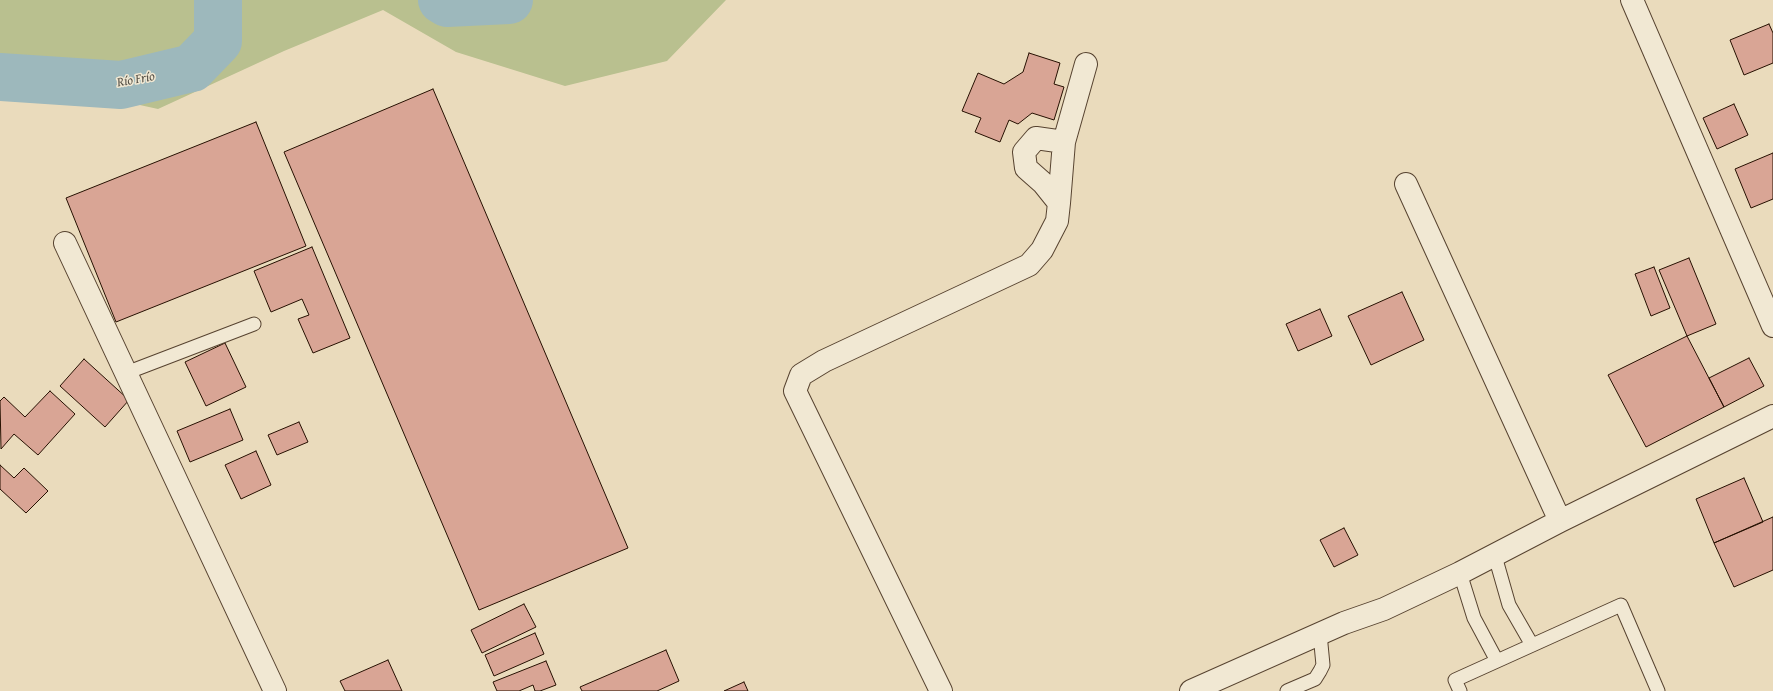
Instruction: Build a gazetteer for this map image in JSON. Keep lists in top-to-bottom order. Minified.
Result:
{"water":["Río Frío"]}
